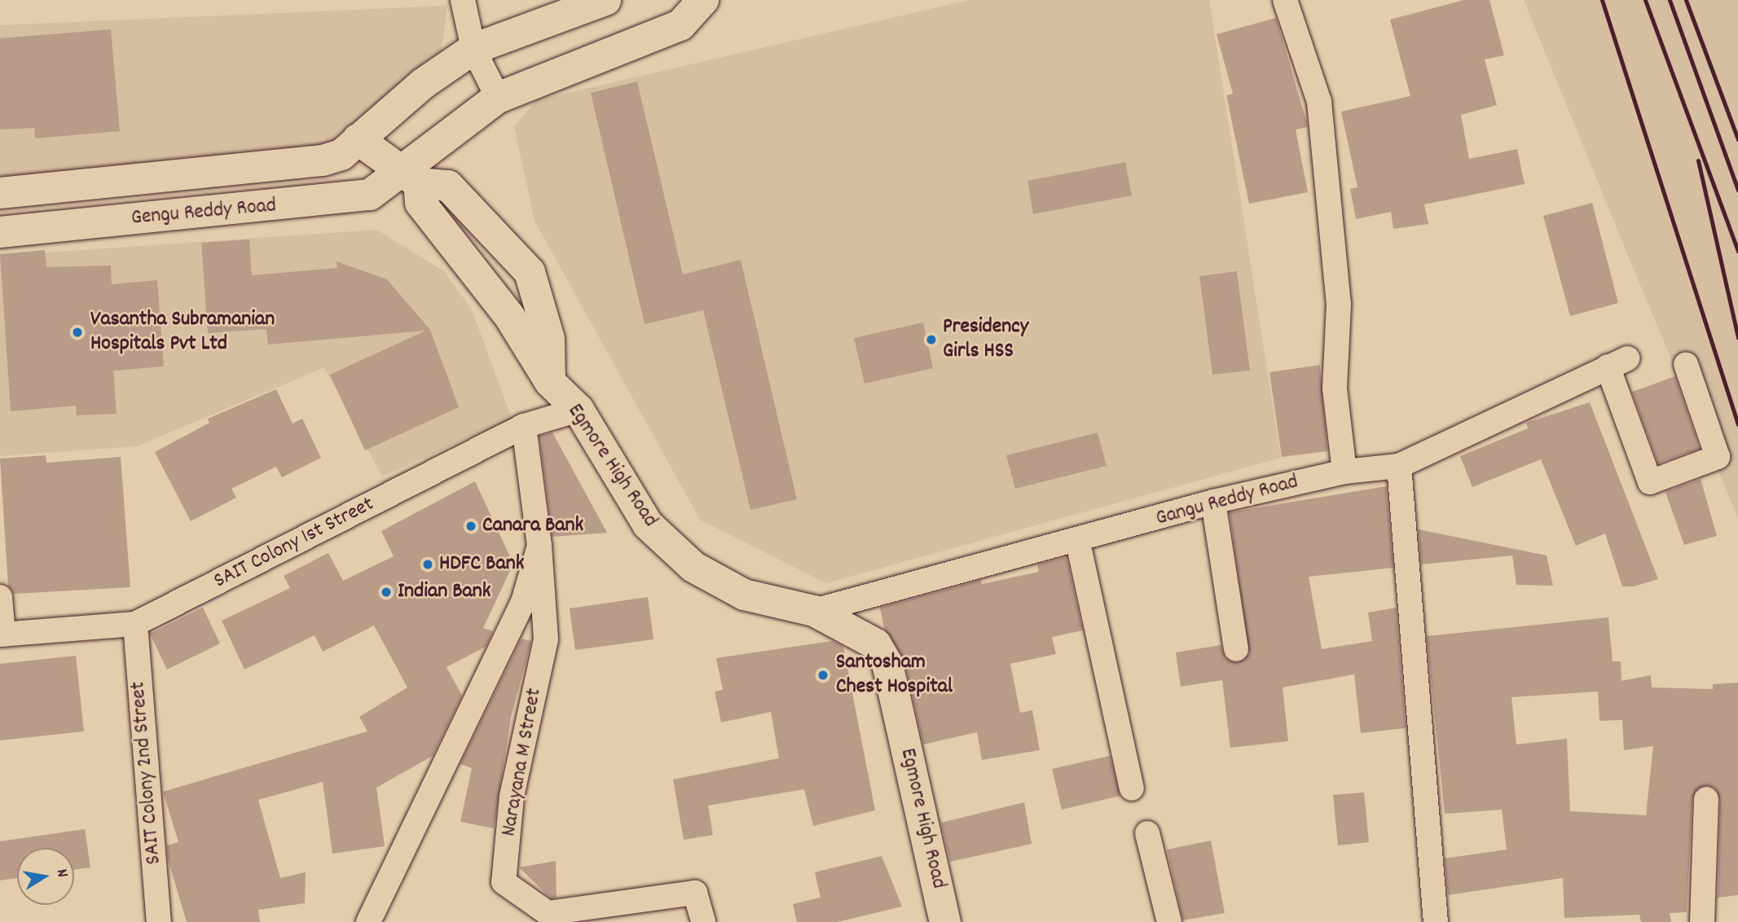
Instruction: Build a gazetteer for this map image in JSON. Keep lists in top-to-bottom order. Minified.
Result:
{"streets":{"main road":["Gengu Reddy Road","Egmore High Road"],"street":["Gangu Reddy Road","SAIT Colony 1st Street","Narayana M Street","SAIT Colony 2nd Street"]},"crossings":[["Gengu Reddy Road","Egmore High Road"],["Egmore High Road","Gangu Reddy Road"],["Egmore High Road","SAIT Colony 1st Street"],["SAIT Colony 1st Street","SAIT Colony 2nd Street"]],"places":["Vasantha Subramanian Hospitals Pvt Ltd","Presidency Girls HSS","Canara Bank","HDFC Bank","Indian Bank","Santosham Chest Hospital"],"north":"right"}
